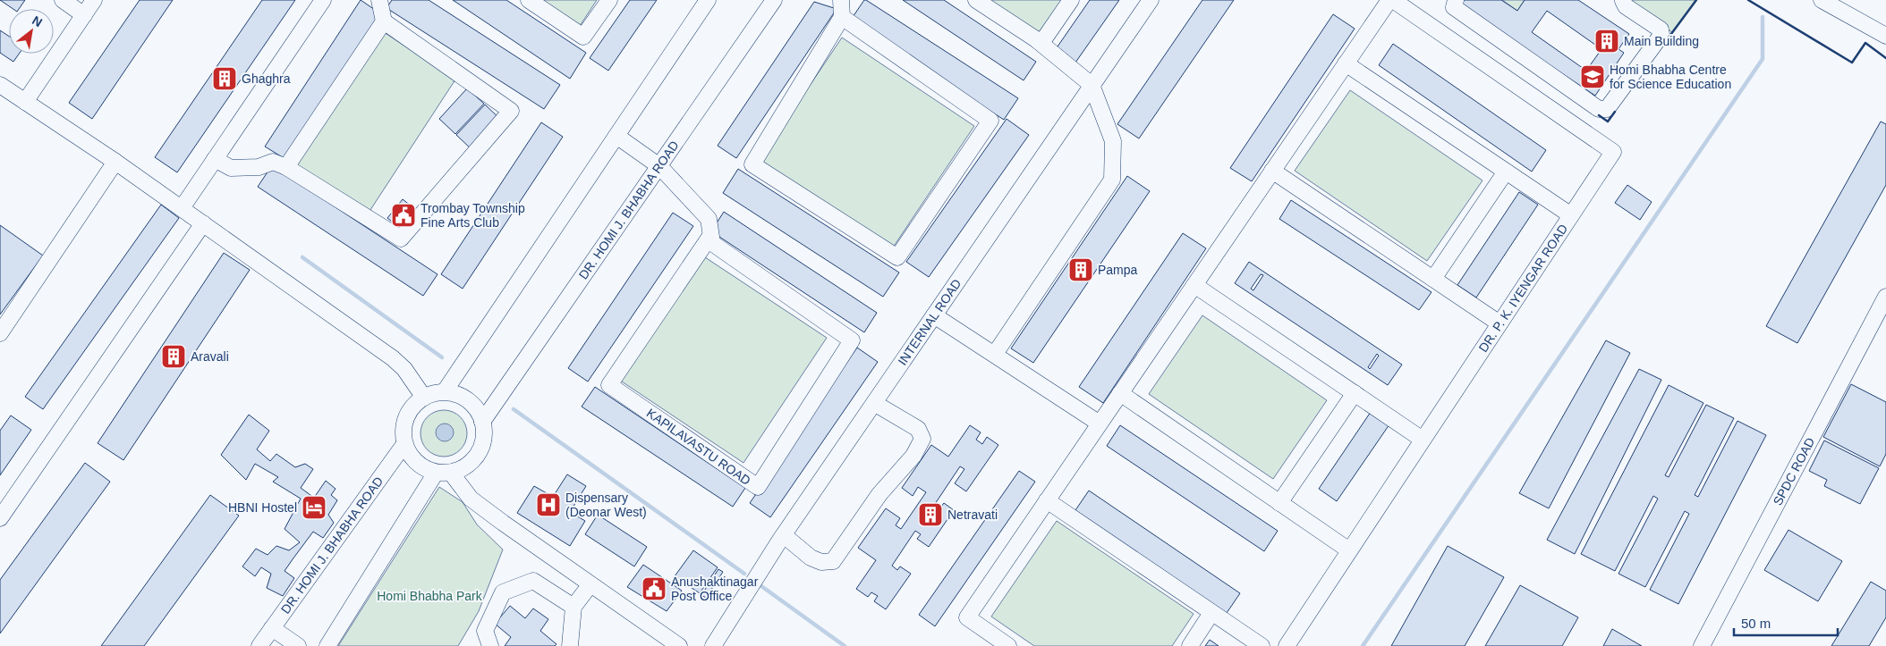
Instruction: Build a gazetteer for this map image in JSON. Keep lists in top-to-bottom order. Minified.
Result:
{"streets":{"street":["DR. HOMI J. BHABHA ROAD","DR. P. K. IYENGAR ROAD","INTERNAL ROAD","KAPILAVASTU ROAD","SPDC ROAD"]},"crossings":[["DR. HOMI J. BHABHA ROAD","KAPILAVASTU ROAD"]],"parks":["Homi Bhabha Park"],"places":{"building":["Main Building","Ghaghra","Pampa","Aravali","Netravati"],"school or university":["Homi Bhabha Centre for Science Education"],"public building":["Trombay Township Fine Arts Club","Anushaktinagar Post Office"],"hospital":["Dispensary (Deonar West)"],"hotel":["HBNI Hostel"]},"scale_bar":"50 m","north":"top right"}
